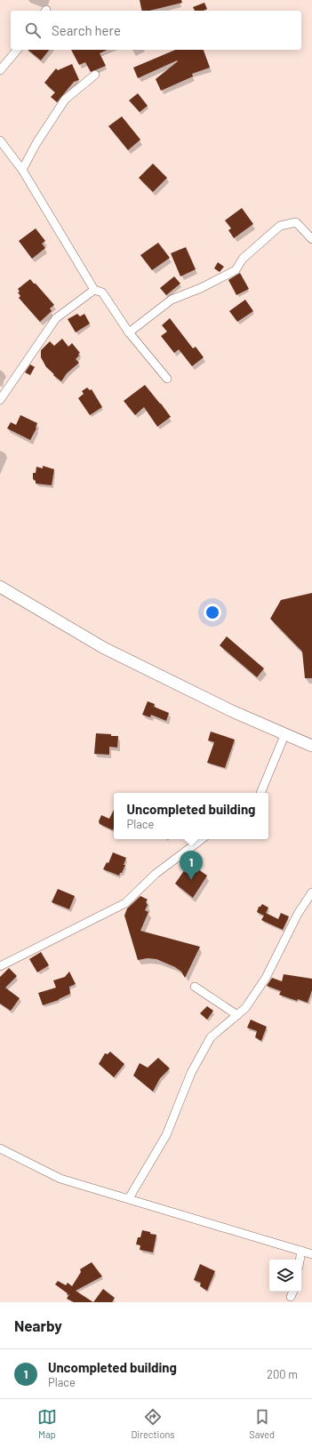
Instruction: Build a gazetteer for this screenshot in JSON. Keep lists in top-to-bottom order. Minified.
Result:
{"page":{"search":"Search here","popup":["Uncompleted building","Place"],"pins":"1","heading":"Nearby","list":[{"mark":"1","name":"Uncompleted building","note":"Place","value":"200 m"}],"nav":["Map","Directions","Saved"]}}
